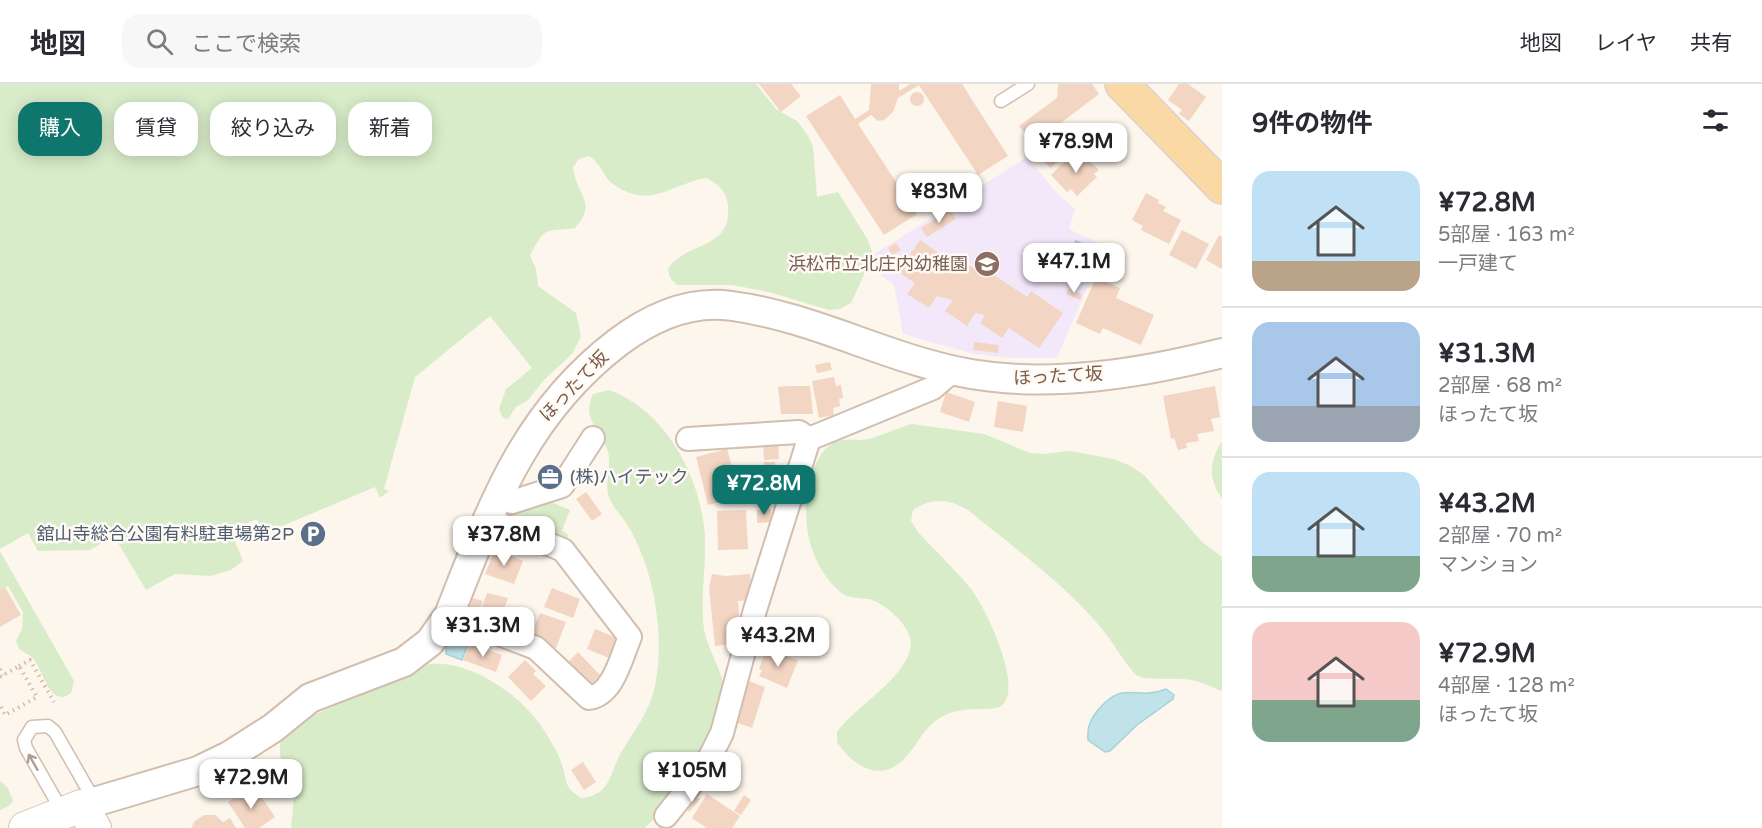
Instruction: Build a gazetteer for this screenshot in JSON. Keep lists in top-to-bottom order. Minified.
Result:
{"streets":{"street":["ほったて坂"]},"places":{"school or university":["浜松市立北庄内幼稚園"],"office":["(株)ハイテック"],"parking":["舘山寺総合公園有料駐車場第2P"]},"page":{"header":"地図","search":"ここで検索","nav":["地図","レイヤ","共有"],"heading":"9件の物件","chip":["購入","賃貸","絞り込み","新着"],"price":["¥78.9M","¥83M","¥47.1M","¥72.8M","¥37.8M","¥31.3M","¥43.2M","¥105M","¥72.9M"],"list":[{"name":"¥72.8M","note":"5部屋 · 163 m² · 一戸建て"},{"name":"¥31.3M","note":"2部屋 · 68 m² · ほったて坂"},{"name":"¥43.2M","note":"2部屋 · 70 m² · マンション"},{"name":"¥72.9M","note":"4部屋 · 128 m² · ほったて坂"}]}}
